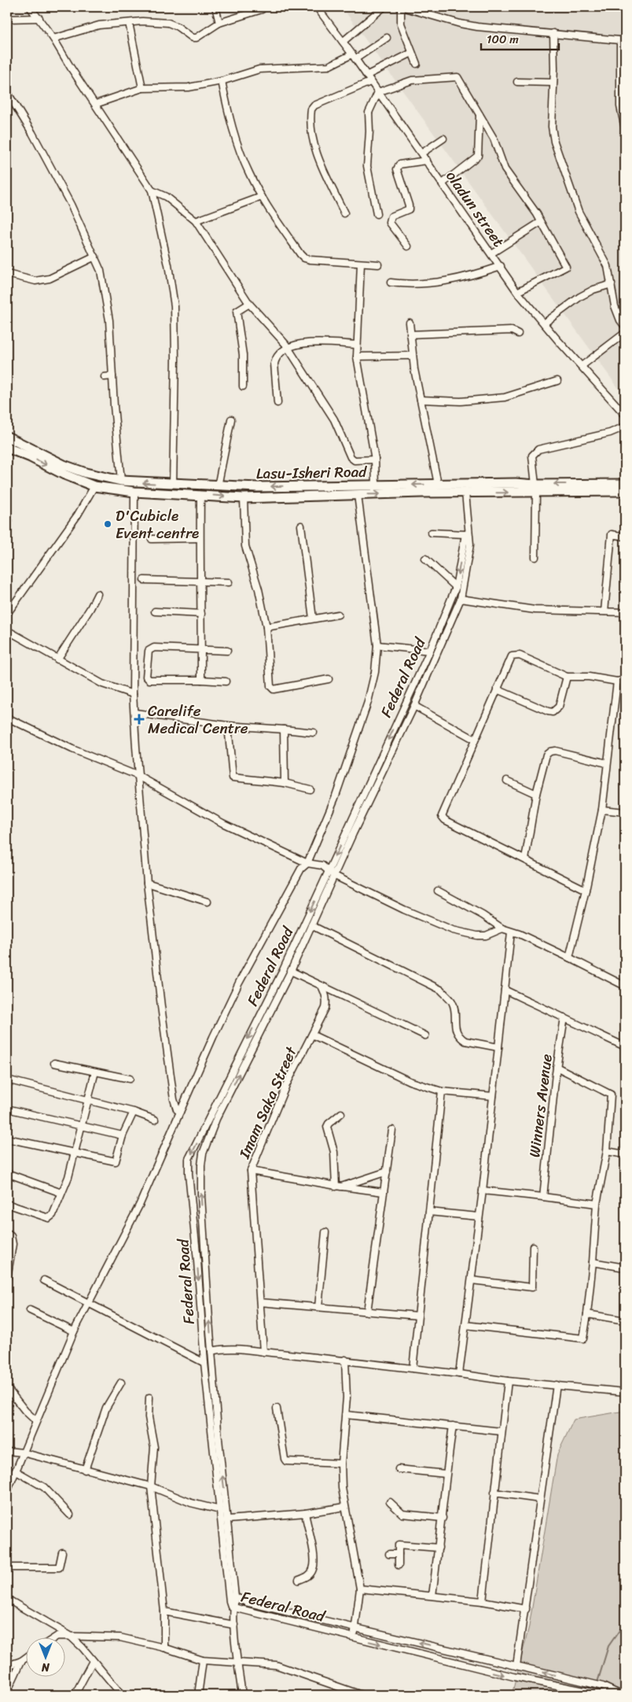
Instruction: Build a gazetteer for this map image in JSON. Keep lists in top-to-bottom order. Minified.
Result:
{"streets":{"main road":["Lasu-Isheri Road"],"street":["oladun street","Federal Road","Imam Saka Street","Winners Avenue"]},"places":{"other":["D'Cubicle Event centre"],"health":["Carelife Medical Centre"]},"scale_bar":"100 m","north":"bottom"}
